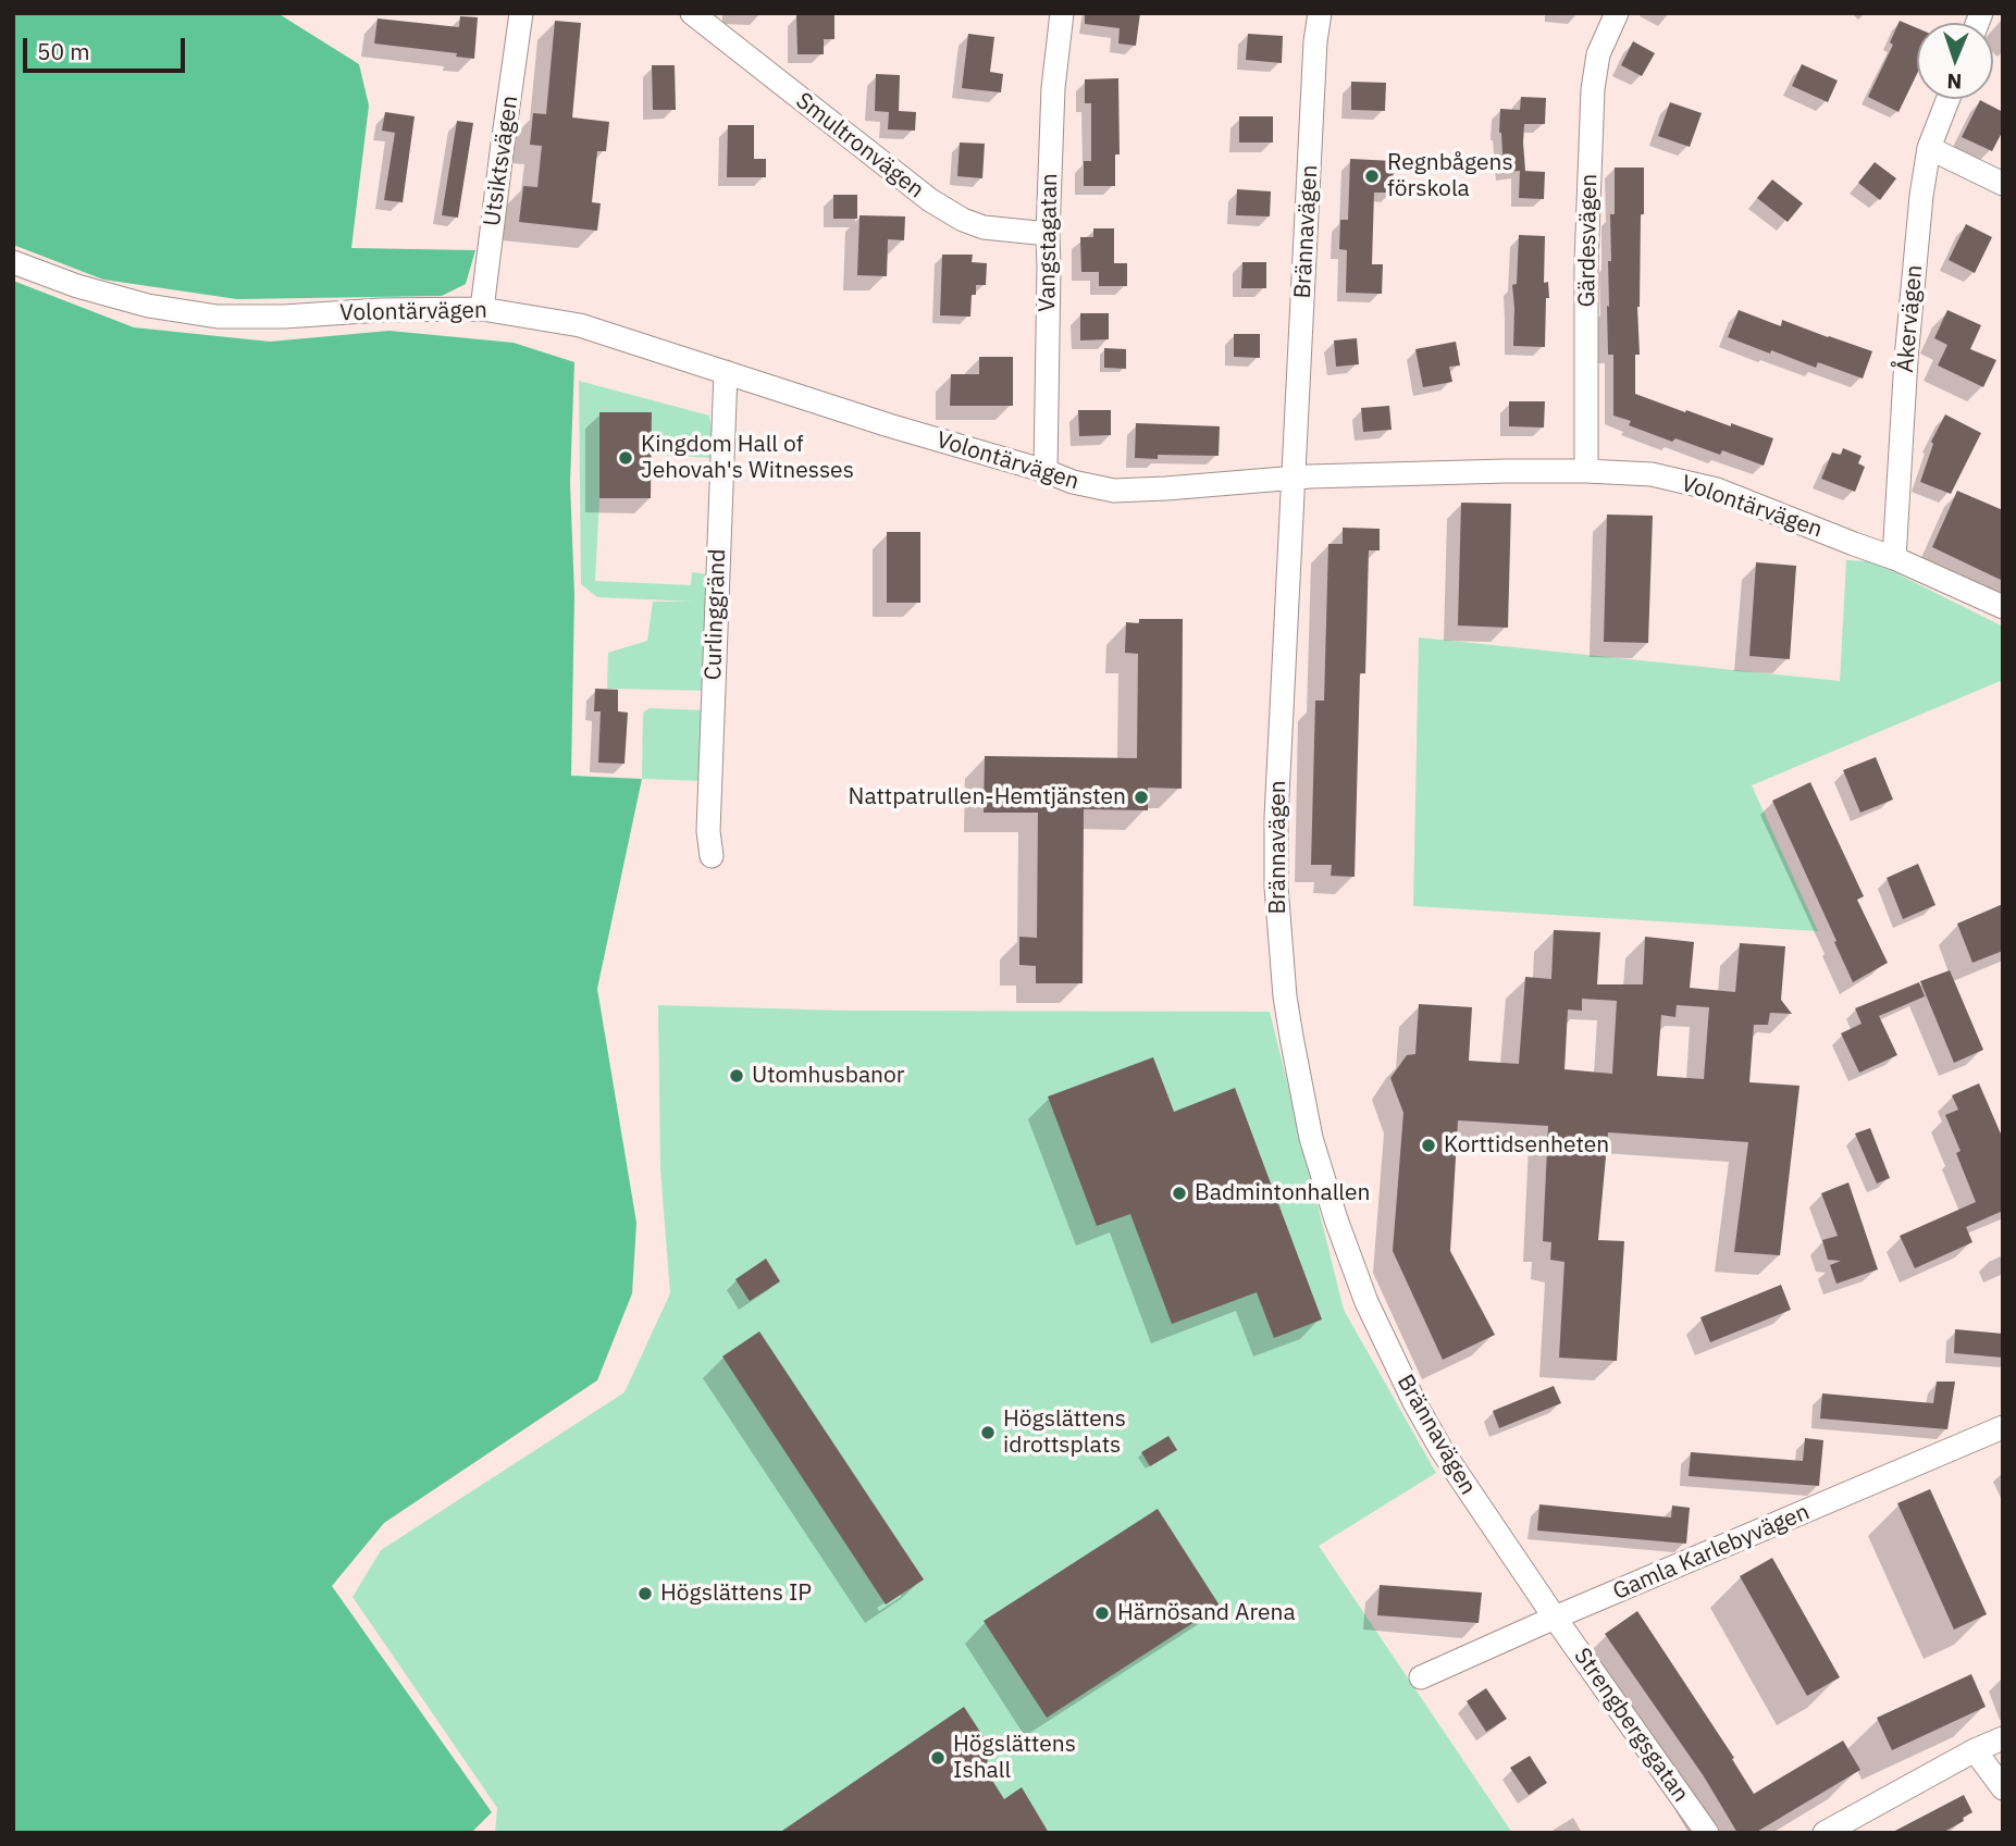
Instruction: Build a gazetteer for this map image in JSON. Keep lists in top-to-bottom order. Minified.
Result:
{"streets":{"street":["Smultronvägen","Utsiktsvägen","Brännavägen","Gärdesvägen","Vangstagatan","Volontärvägen","Åkervägen","Curlinggränd","Gamla Karlebyvägen","Strengbergsgatan"]},"crossings":[["Smultronvägen","Vangstagatan"],["Utsiktsvägen","Volontärvägen"],["Brännavägen","Volontärvägen"],["Brännavägen","Gamla Karlebyvägen"],["Brännavägen","Strengbergsgatan"],["Gärdesvägen","Volontärvägen"],["Vangstagatan","Volontärvägen"],["Volontärvägen","Åkervägen"],["Volontärvägen","Curlinggränd"],["Gamla Karlebyvägen","Strengbergsgatan"]],"places":["Regnbågens förskola","Kingdom Hall of Jehovah's Witnesses","Nattpatrullen-Hemtjänsten","Utomhusbanor","Korttidsenheten","Badmintonhallen","Högslättens idrottsplats","Högslättens IP","Härnösand Arena","Högslättens Ishall"],"scale_bar":"50 m","north":"bottom"}
